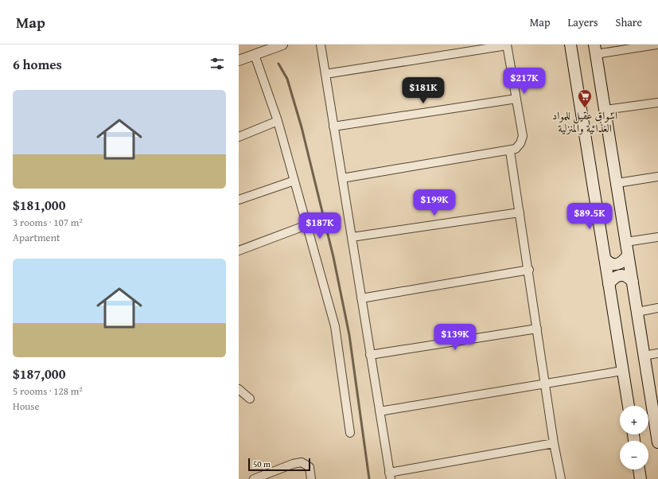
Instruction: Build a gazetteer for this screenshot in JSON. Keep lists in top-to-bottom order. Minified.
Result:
{"places":{"supermarket":["اسواق عقيل للمواد الغذائية والمنزلية"]},"scale_bar":"50 m","page":{"header":"Map","nav":["Map","Layers","Share"],"heading":"6 homes","price":["$217K","$181K","$199K","$89.5K","$187K","$139K"],"list":[{"name":"$181,000","note":"3 rooms · 107 m² · Apartment"},{"name":"$187,000","note":"5 rooms · 128 m² · House"}],"map_buttons":["+","−"],"scale":"50 m"}}
